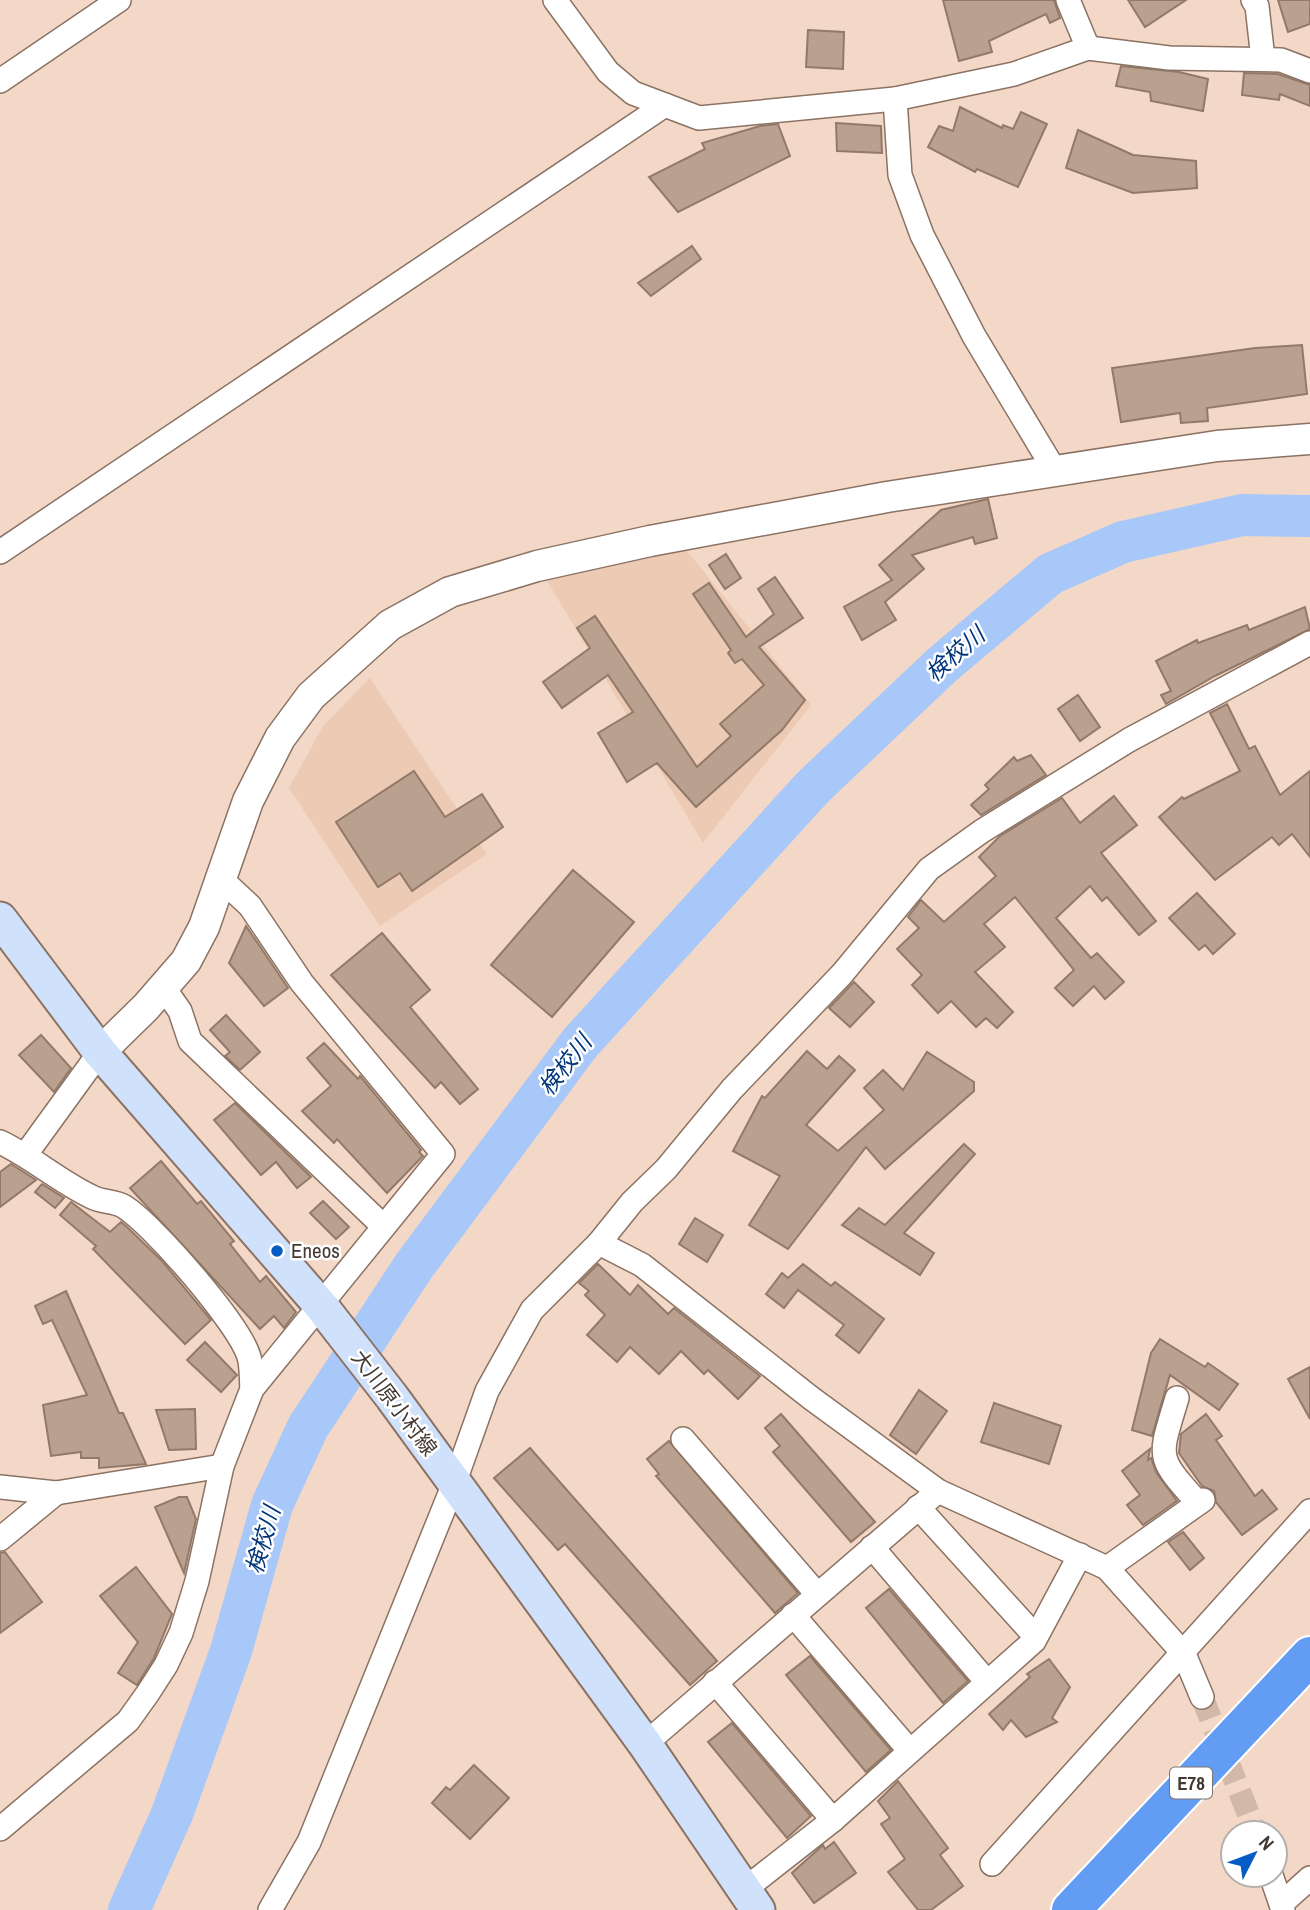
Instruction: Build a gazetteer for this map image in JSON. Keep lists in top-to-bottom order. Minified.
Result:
{"streets":{"highway":["E78"],"main road":["大川原小村線"]},"water":["検校川"],"places":["Eneos"],"north":"top right"}
